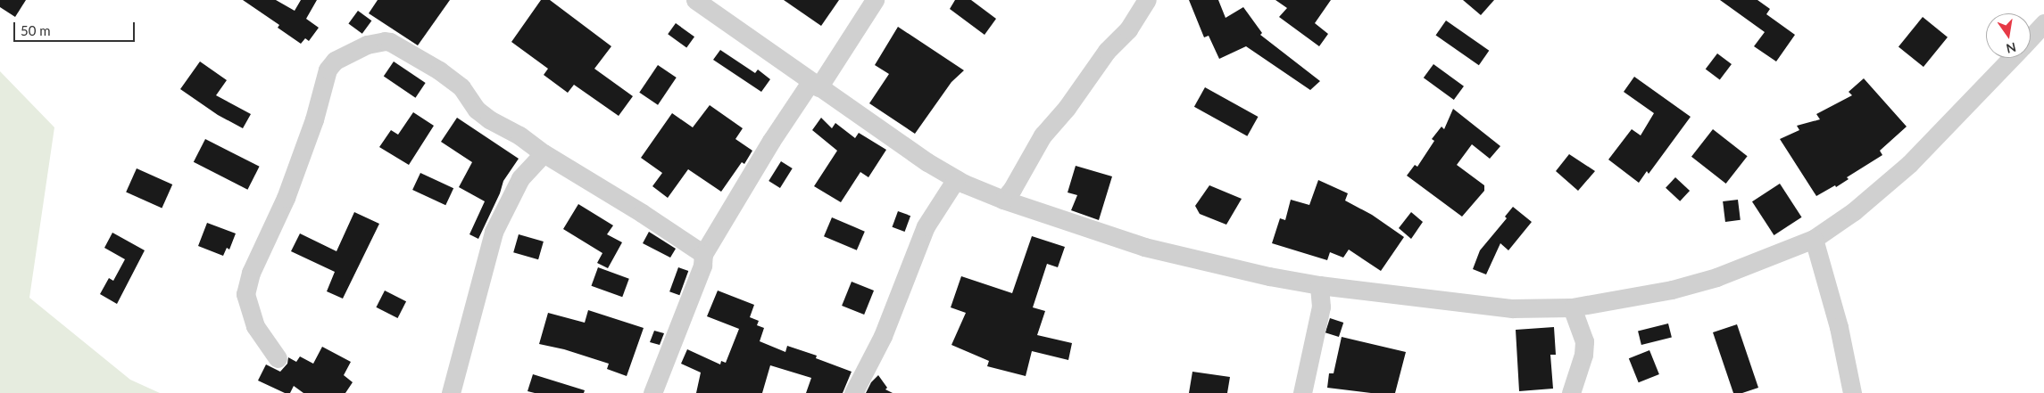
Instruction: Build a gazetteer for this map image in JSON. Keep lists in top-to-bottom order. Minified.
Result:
{"scale_bar":"50 m","north":"bottom"}
